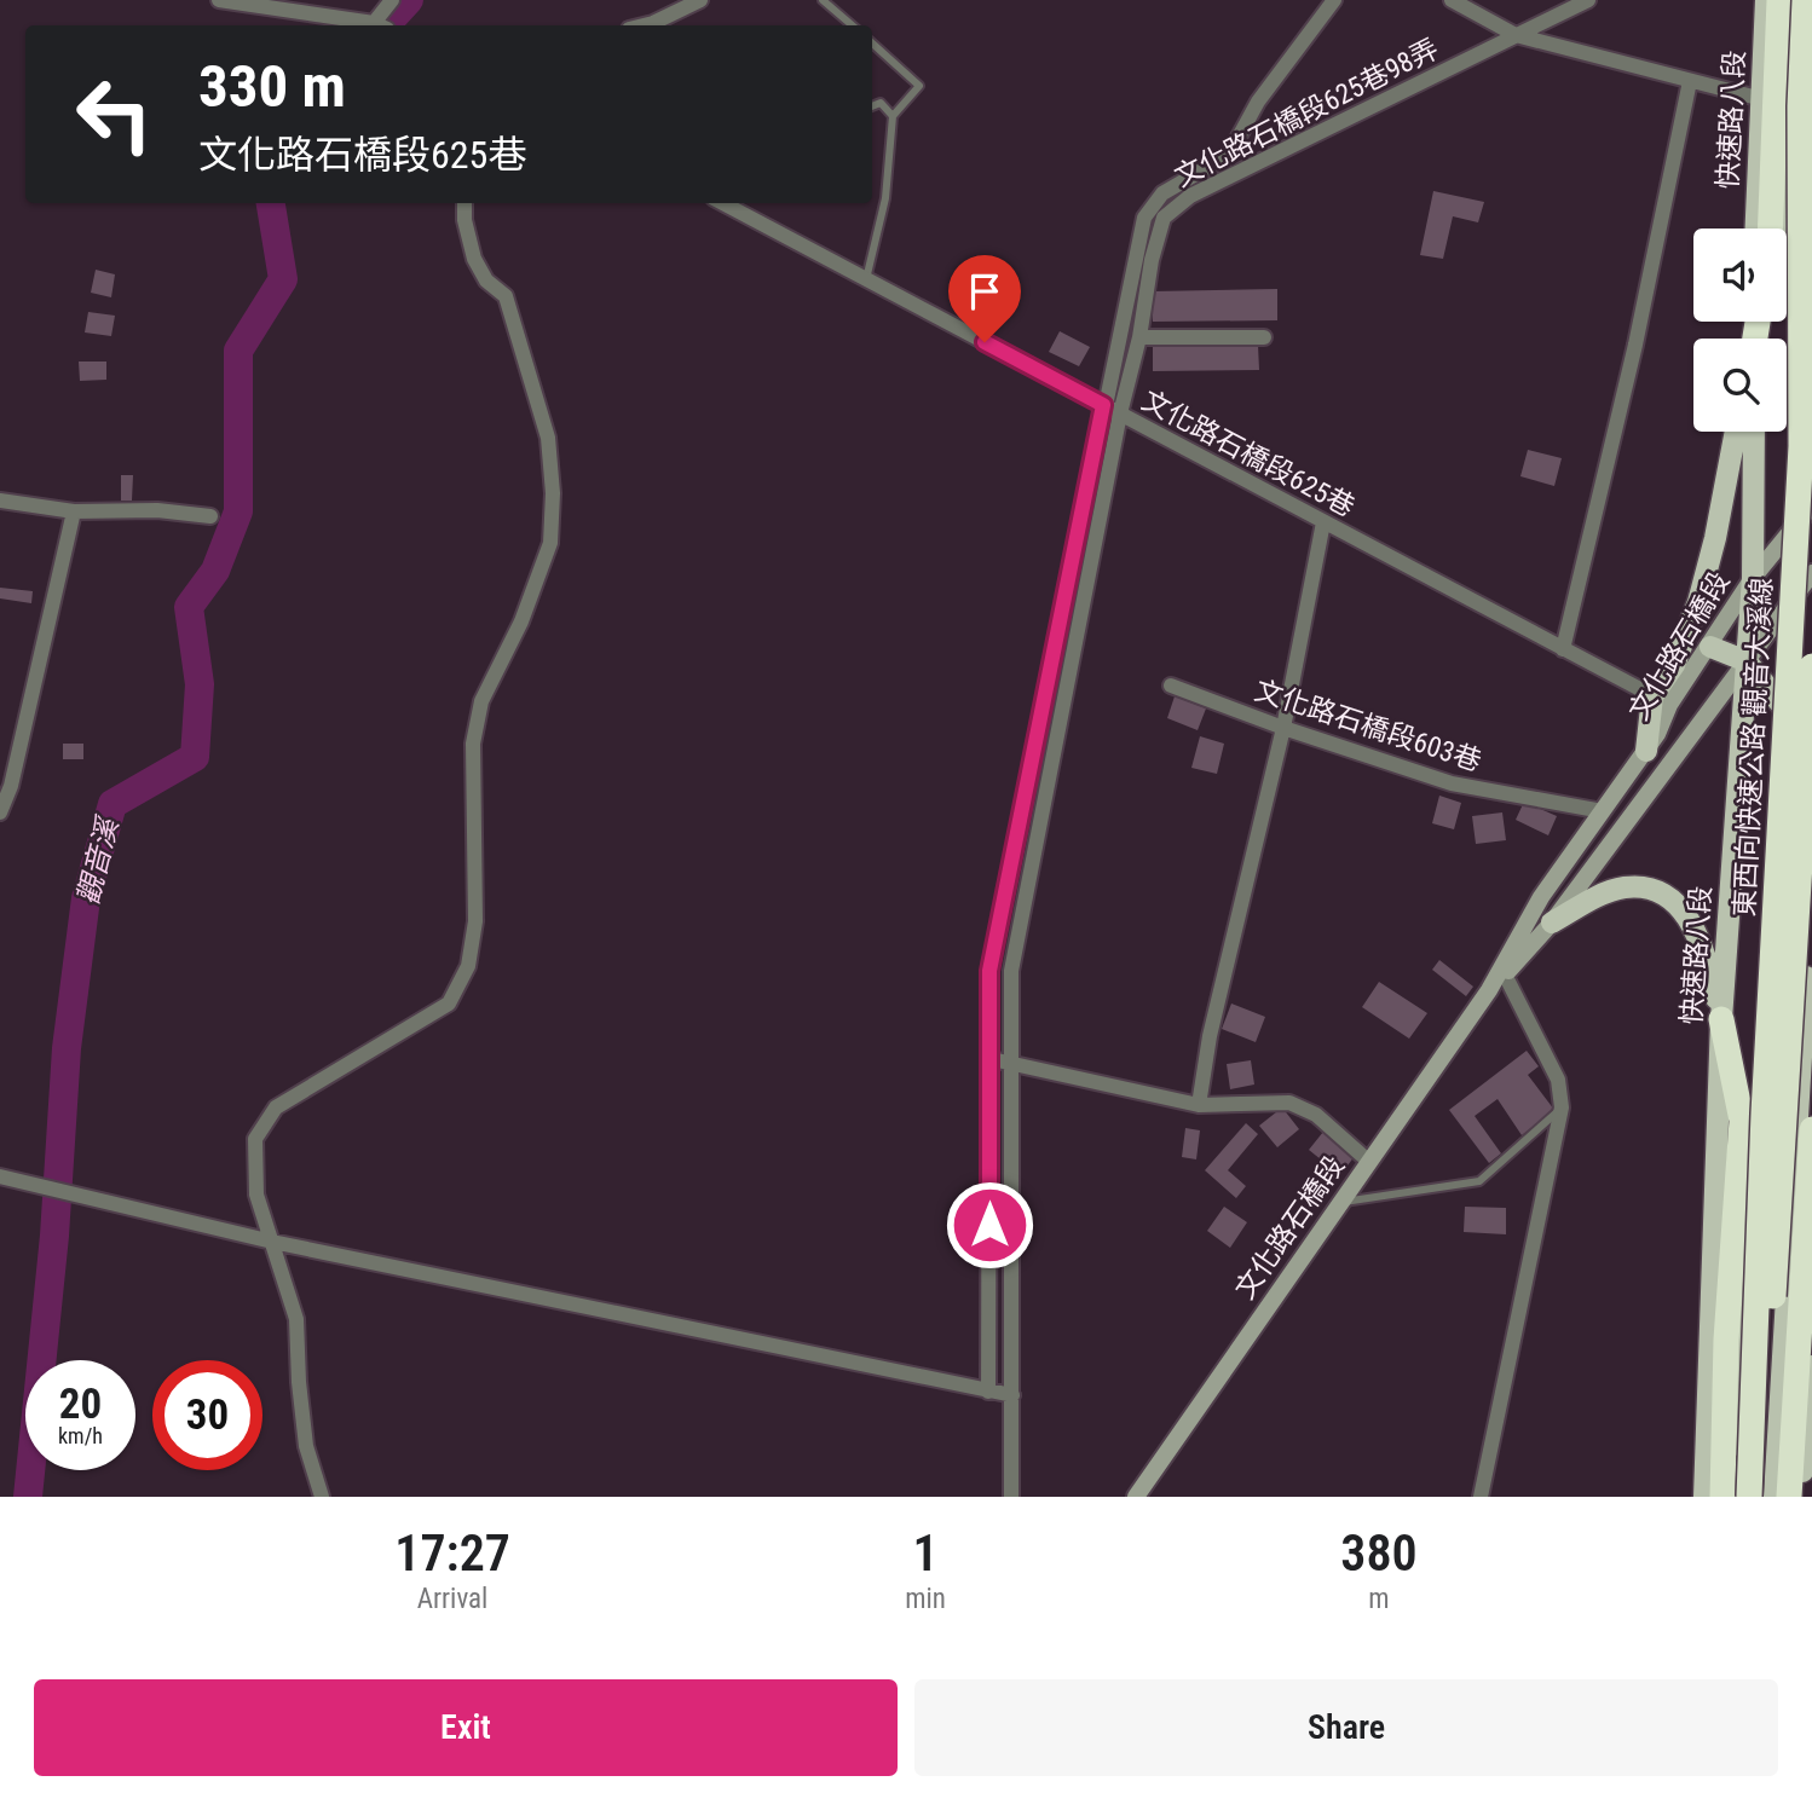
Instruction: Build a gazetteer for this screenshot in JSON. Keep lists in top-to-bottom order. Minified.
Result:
{"streets":{"highway":["東西向快速公路 觀音大溪線"],"main road":["快速路八段","文化路石橋段"],"street":["文化路石橋段625巷98弄","文化路石橋段625巷","文化路石橋段603巷"]},"crossings":[["文化路石橋段625巷98弄","文化路石橋段625巷"],["快速路八段","文化路石橋段"],["文化路石橋段625巷","文化路石橋段"],["文化路石橋段","文化路石橋段603巷"]],"water":["觀音溪"],"page":{"turn":["330 m","文化路石橋段625巷"],"speed":"20 km/h","limit":"30","eta":["17:27","Arrival","1","min","380","m"],"buttons":["Exit","Share"]}}
